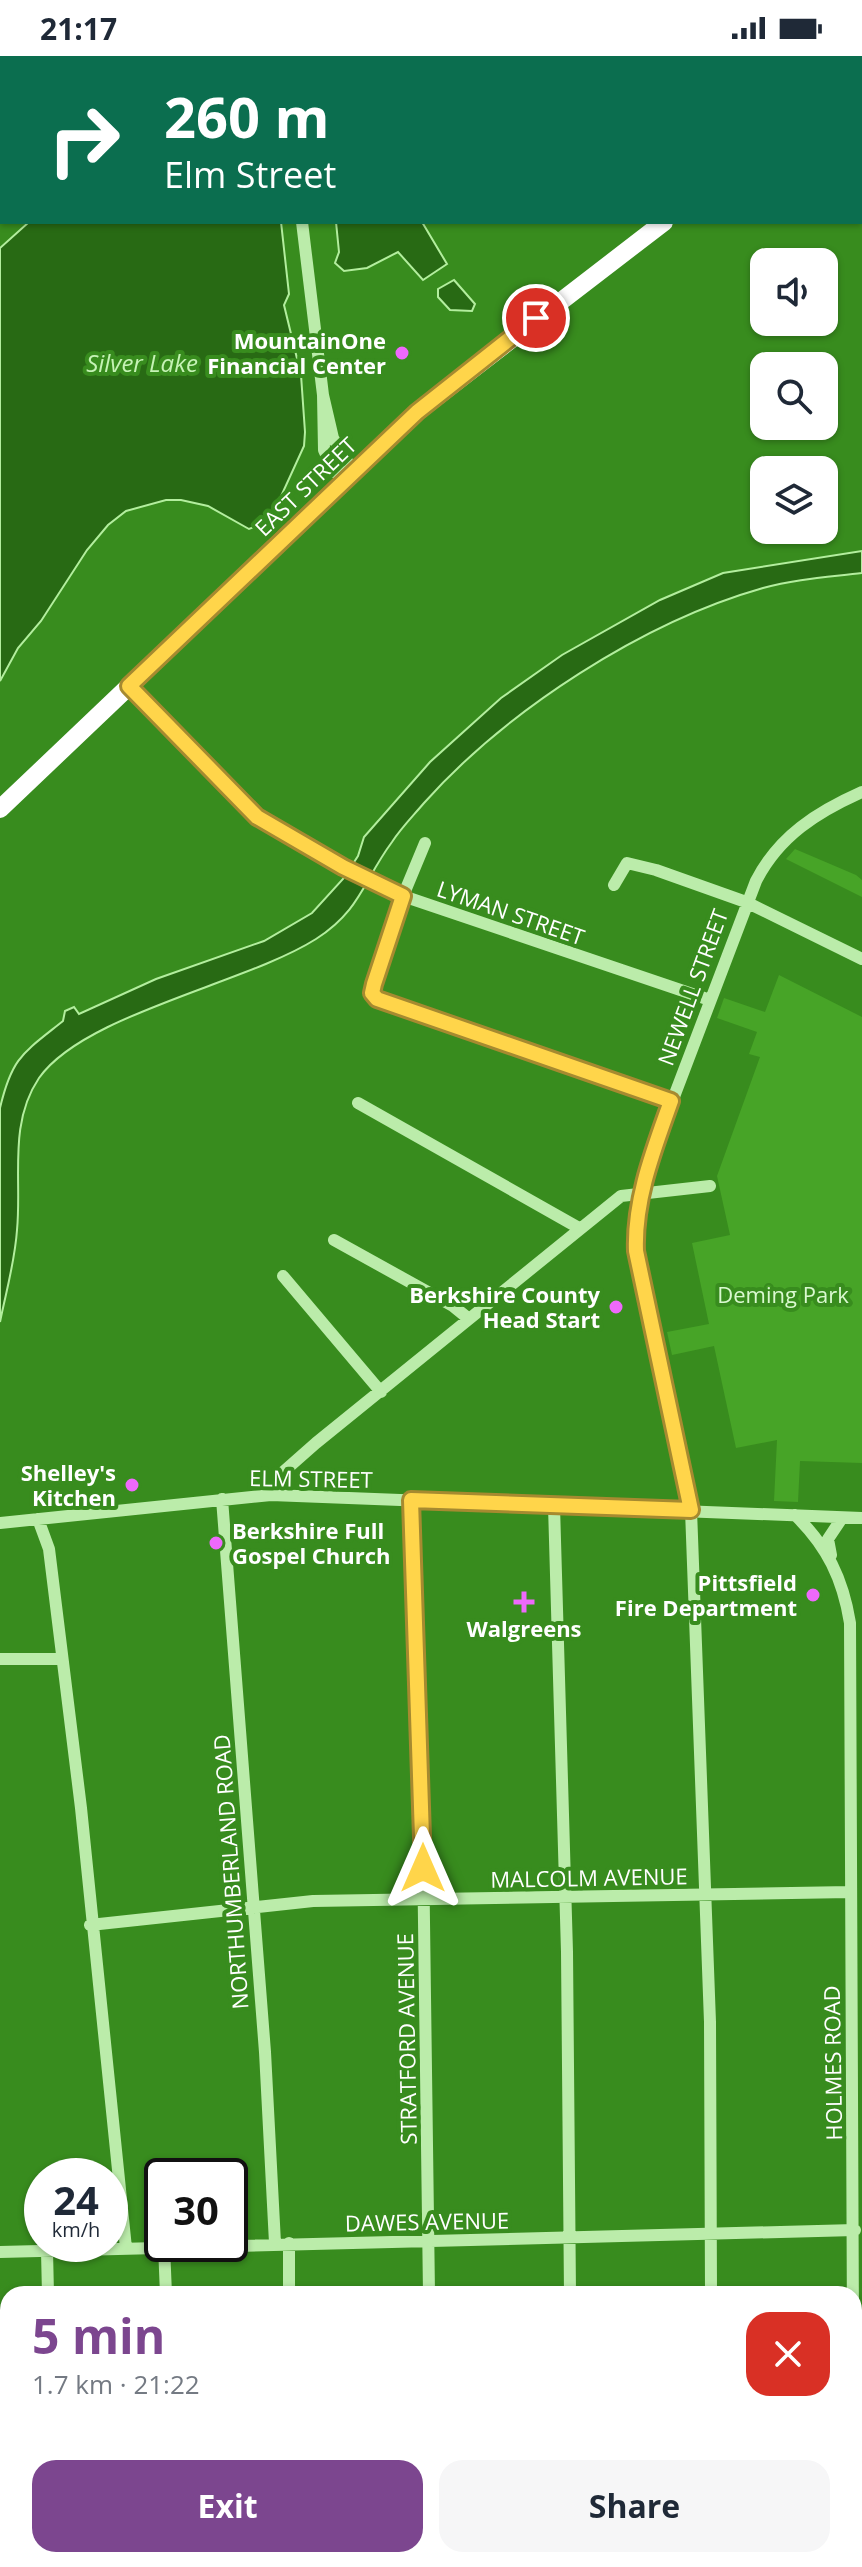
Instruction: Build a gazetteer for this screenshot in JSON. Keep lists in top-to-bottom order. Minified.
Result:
{"streets":{"highway":["EAST STREET"],"street":["LYMAN STREET","NEWELL STREET","ELM STREET","NORTHUMBERLAND ROAD","MALCOLM AVENUE","STRATFORD AVENUE","HOLMES ROAD","DAWES AVENUE"]},"crossings":[["EAST STREET","LYMAN STREET"],["LYMAN STREET","NEWELL STREET"],["NEWELL STREET","ELM STREET"],["NEWELL STREET","MALCOLM AVENUE"],["NEWELL STREET","DAWES AVENUE"],["ELM STREET","NORTHUMBERLAND ROAD"],["ELM STREET","STRATFORD AVENUE"],["ELM STREET","HOLMES ROAD"],["NORTHUMBERLAND ROAD","MALCOLM AVENUE"],["NORTHUMBERLAND ROAD","DAWES AVENUE"],["MALCOLM AVENUE","STRATFORD AVENUE"],["MALCOLM AVENUE","HOLMES ROAD"],["STRATFORD AVENUE","DAWES AVENUE"],["HOLMES ROAD","DAWES AVENUE"]],"water":["Silver Lake"],"parks":["Deming Park"],"places":{"other":["MountainOne Financial Center","Berkshire County Head Start","Shelley's Kitchen","Berkshire Full Gospel Church","Pittsfield Fire Department"],"health":["Walgreens"]},"page":{"status":"21:17","turn":["260 m","Elm Street"],"speed":"24 km/h","limit":"30","heading":["5 min","1.7 km · 21:22"],"buttons":["Exit","Share"]}}
